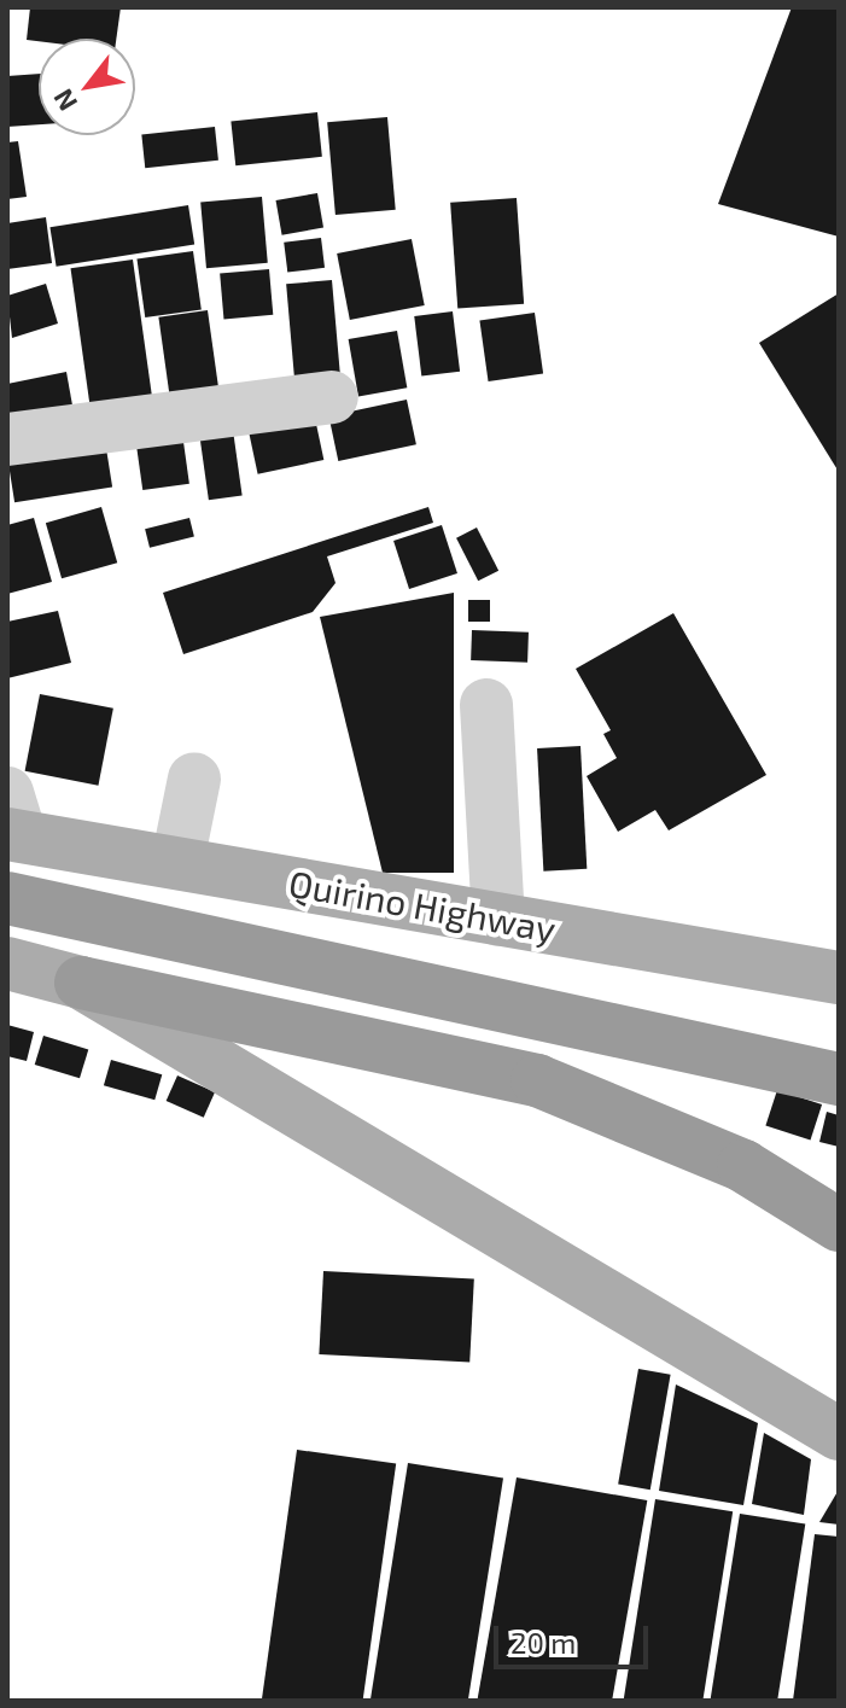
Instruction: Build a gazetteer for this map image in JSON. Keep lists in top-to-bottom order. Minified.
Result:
{"streets":{"main road":["Quirino Highway"]},"scale_bar":"20 m","north":"bottom left"}
